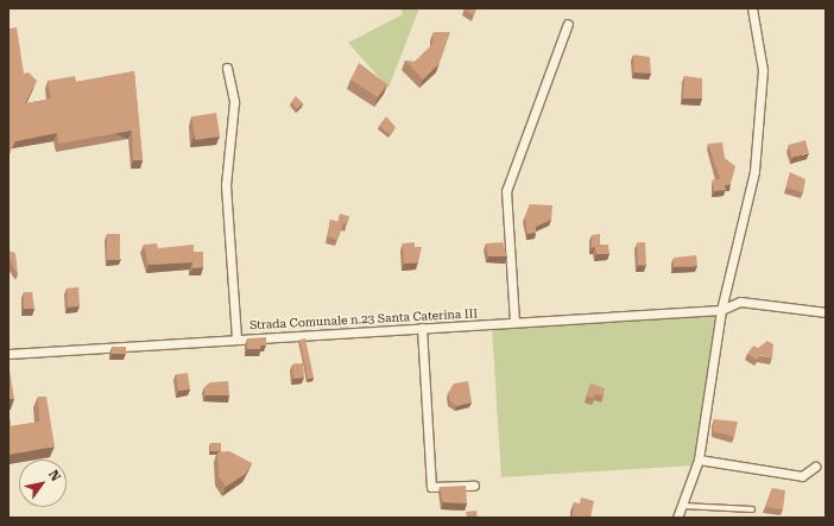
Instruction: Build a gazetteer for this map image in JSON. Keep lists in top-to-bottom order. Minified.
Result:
{"streets":{"street":["Strada Comunale n.23 Santa Caterina III"]},"north":"top right"}
